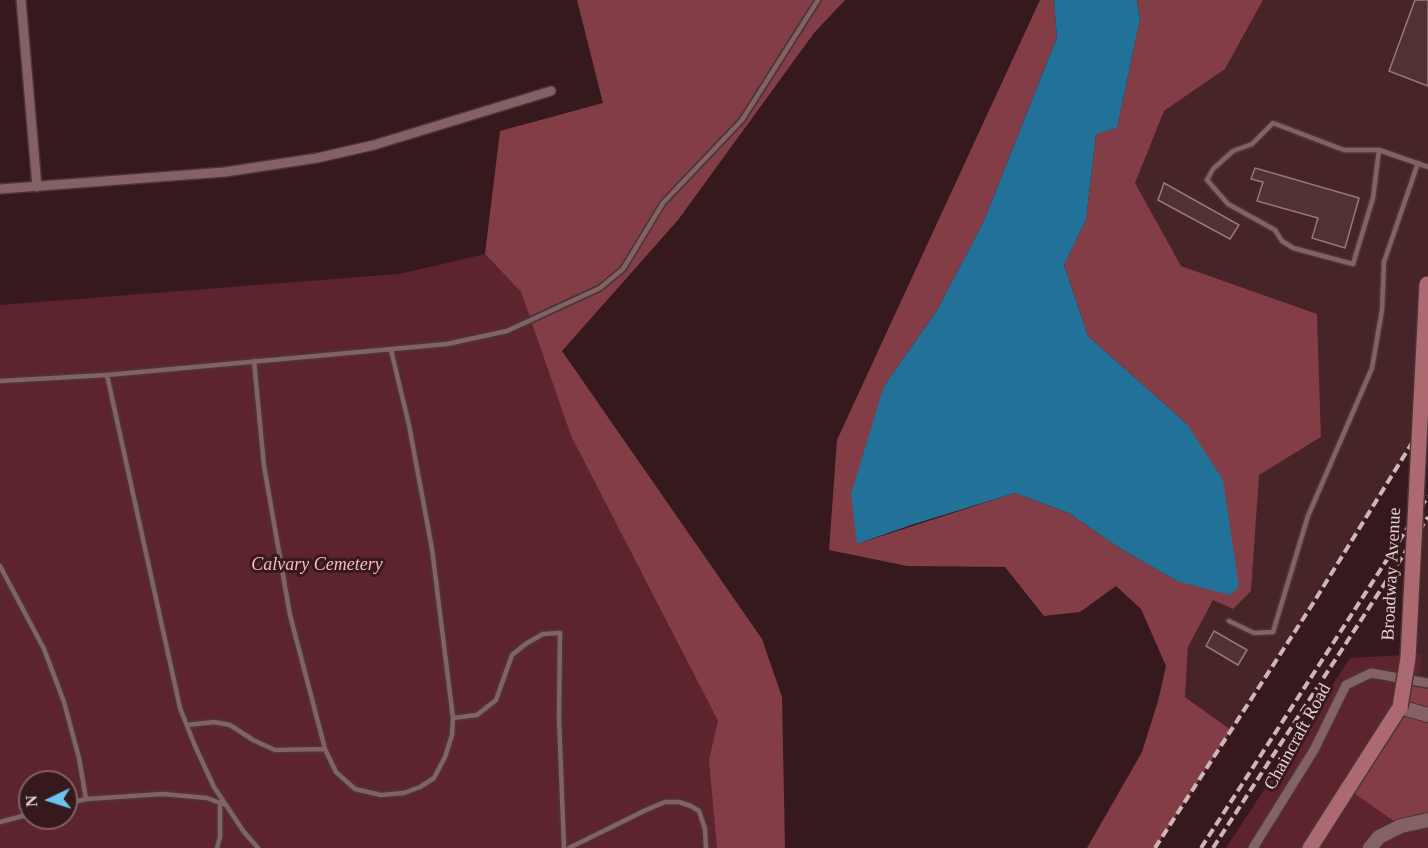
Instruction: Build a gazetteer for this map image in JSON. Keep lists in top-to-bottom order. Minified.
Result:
{"streets":{"main road":["Broadway Avenue"],"street":["Chaincraft Road"]},"parks":["Calvary Cemetery"],"north":"left"}
